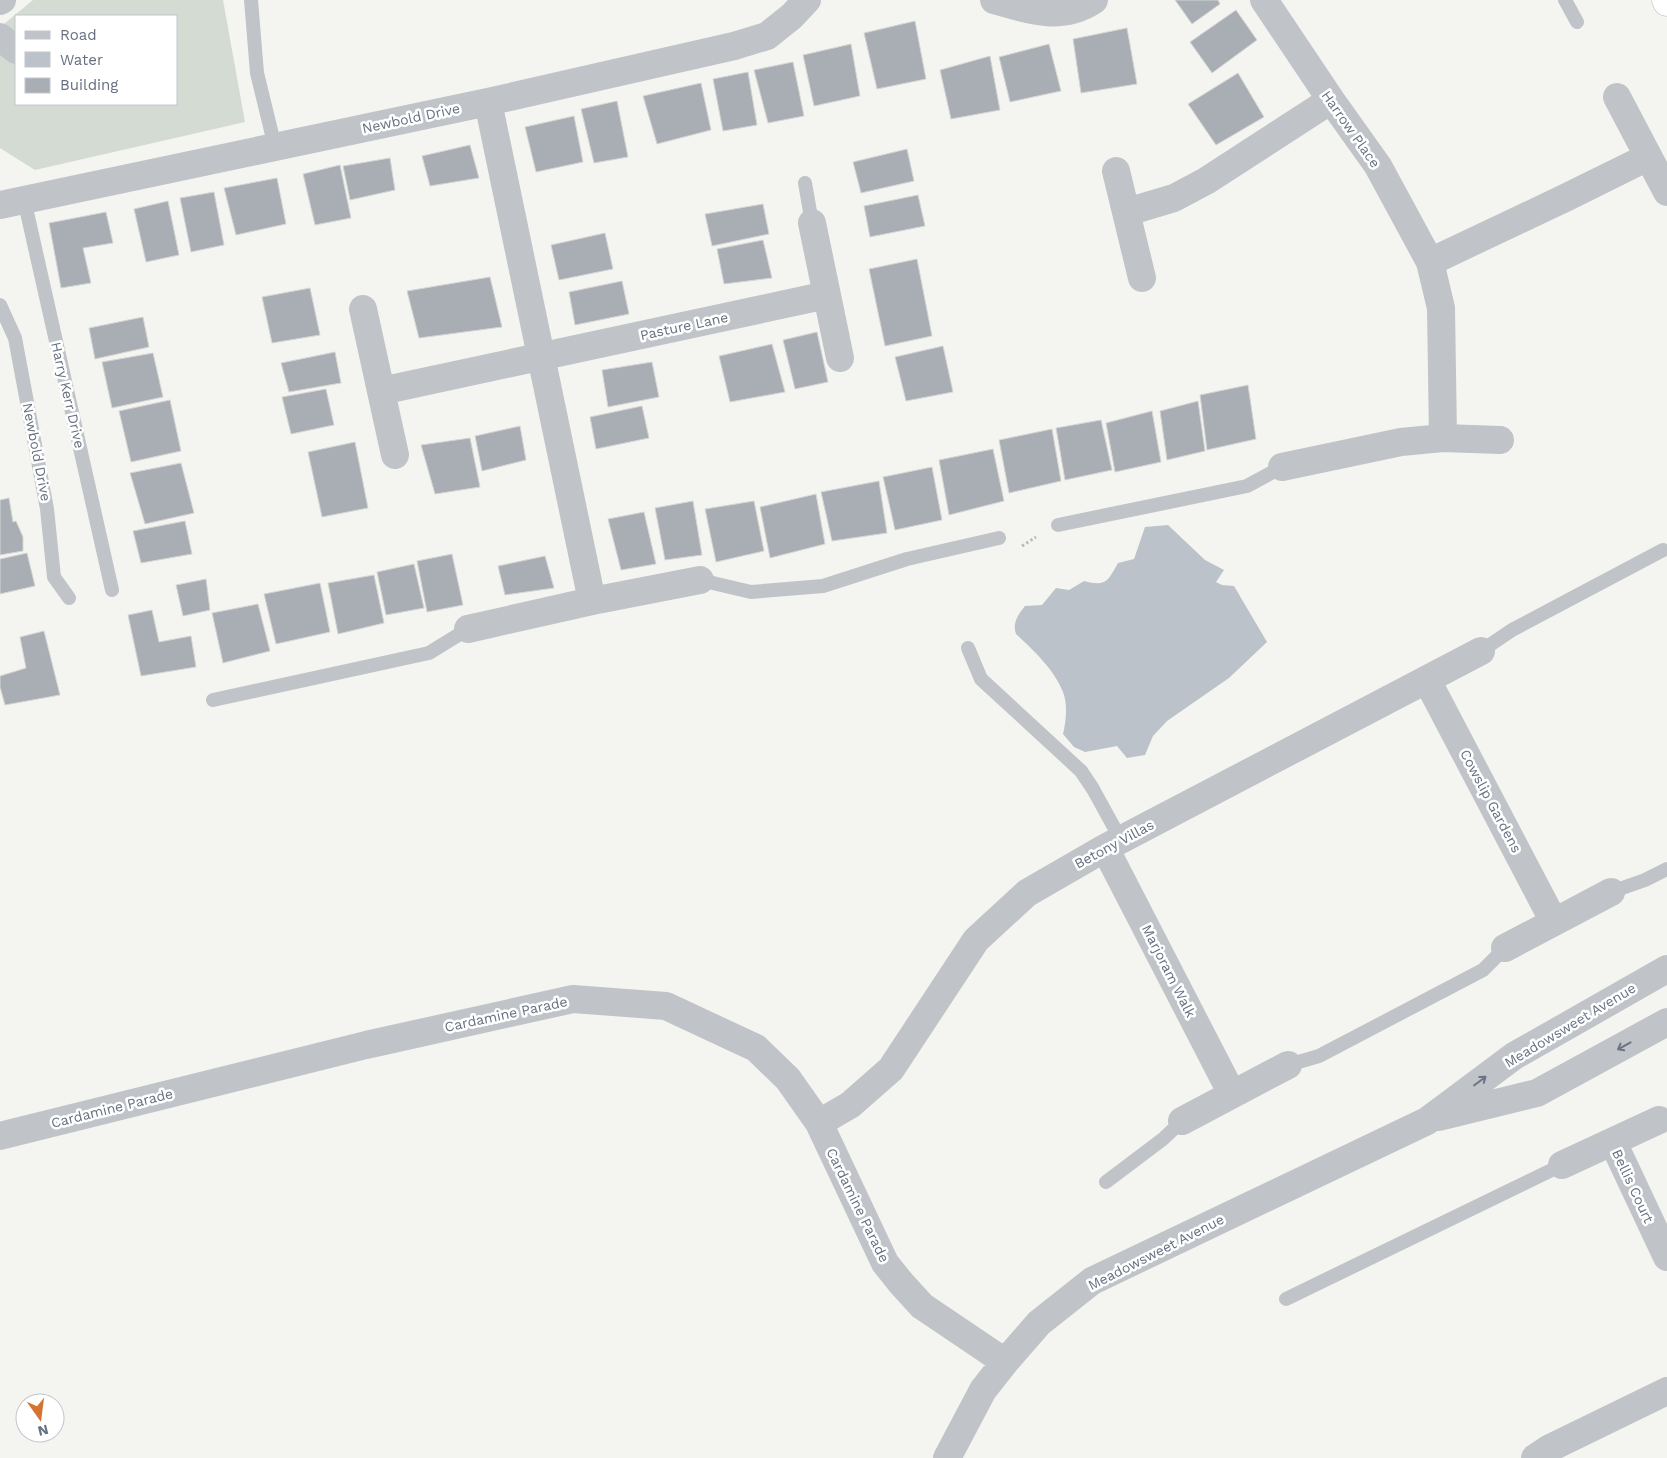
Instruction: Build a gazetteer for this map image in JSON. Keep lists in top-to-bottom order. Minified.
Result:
{"streets":{"street":["Newbold Drive","Harrow Place","Pasture Lane","Cowslip Gardens","Betony Villas","Marjoram Walk","Cardamine Parade","Meadowsweet Avenue","Bellis Court"],"lane":["Harry Kerr Drive"]},"crossings":[["Newbold Drive","Harry Kerr Drive"],["Cowslip Gardens","Betony Villas"],["Betony Villas","Marjoram Walk"],["Betony Villas","Cardamine Parade"],["Cardamine Parade","Meadowsweet Avenue"]],"legend":["Road","Water","Building"],"north":"bottom"}
